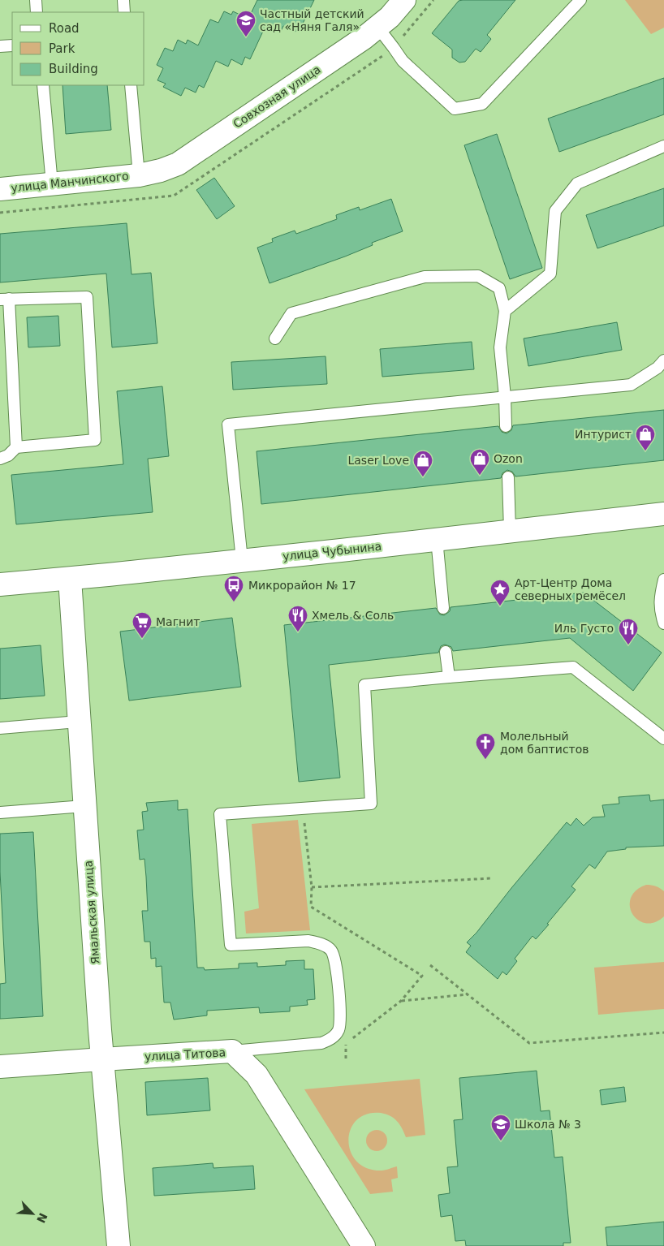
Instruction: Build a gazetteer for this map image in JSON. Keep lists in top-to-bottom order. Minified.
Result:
{"streets":{"street":["Совхозная улица","улица Манчинского","улица Чубынина","Ямальская улица","улица Титова"]},"crossings":[["Совхозная улица","улица Манчинского"],["улица Чубынина","Ямальская улица"],["Ямальская улица","улица Титова"]],"places":{"school or university":["Частный детский сад «Няня Галя»","Школа № 3"],"shop":["Интурист","Ozon","Laser Love"],"bus stop":["Микрорайон № 17"],"place":["Арт-Центр Дома северных ремёсел"],"restaurant":["Хмель & Соль","Иль Густо"],"supermarket":["Магнит"],"church":["Молельный дом баптистов"]},"legend":["Road","Park","Building"],"north":"bottom right"}
